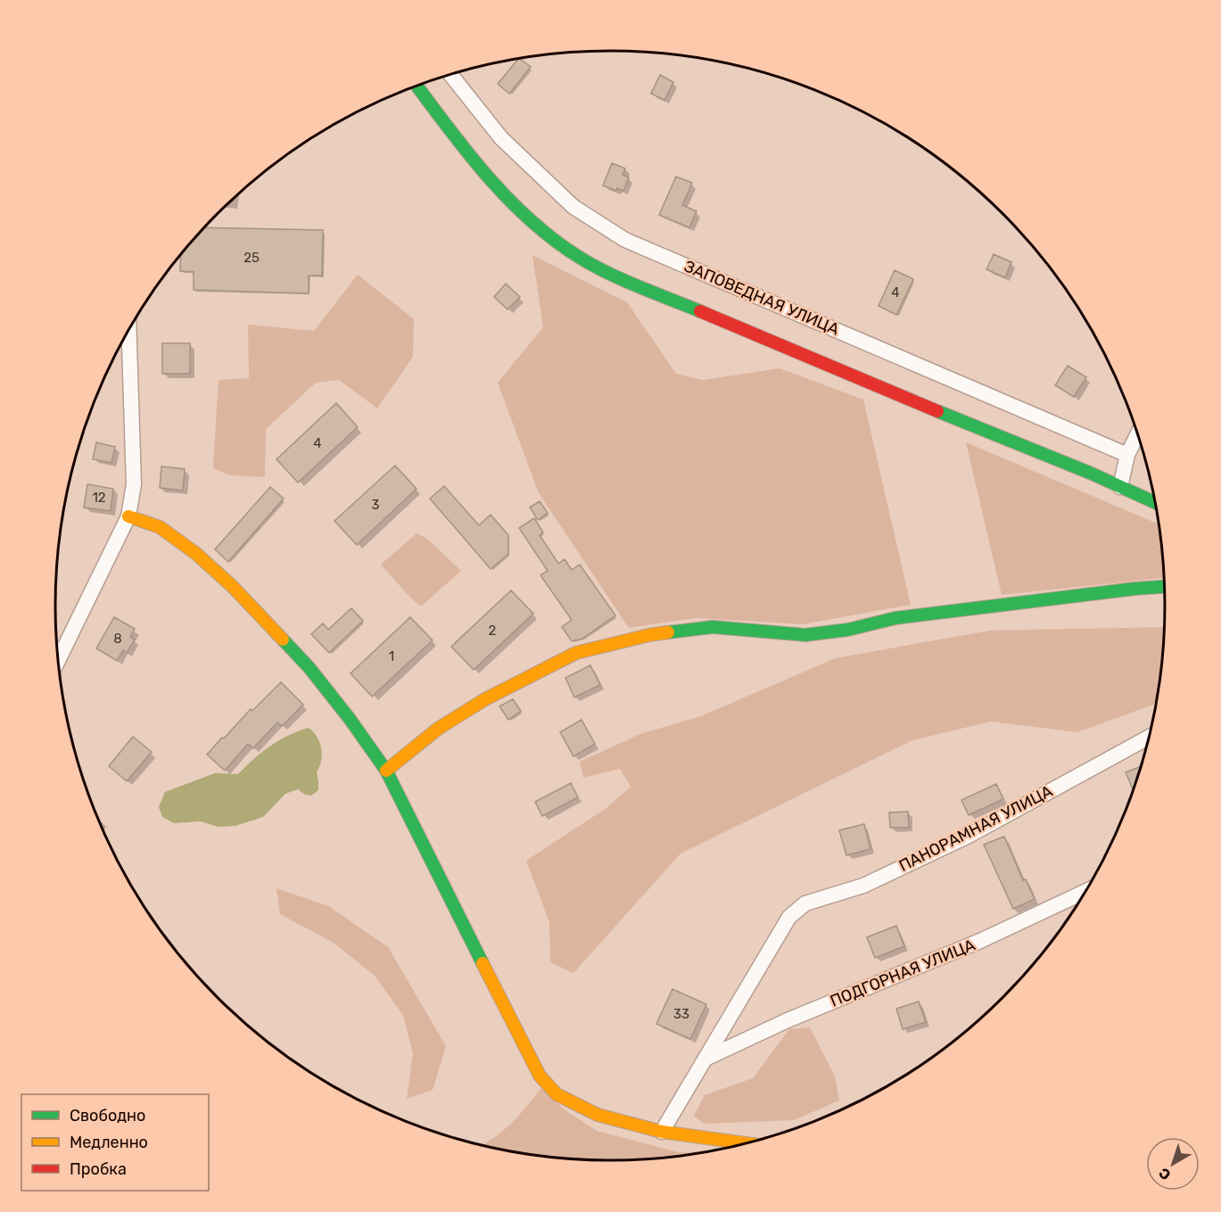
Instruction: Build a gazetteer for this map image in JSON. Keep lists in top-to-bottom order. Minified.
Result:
{"streets":{"street":["ЗАПОВЕДНАЯ УЛИЦА","ПАНОРАМНАЯ УЛИЦА","ПОДГОРНАЯ УЛИЦА"]},"crossings":[["ПАНОРАМНАЯ УЛИЦА","ПОДГОРНАЯ УЛИЦА"]],"house_numbers":["25","4","4","12","3","2","8","1","33"],"legend":["Свободно","Медленно","Пробка"],"north":"bottom left"}
